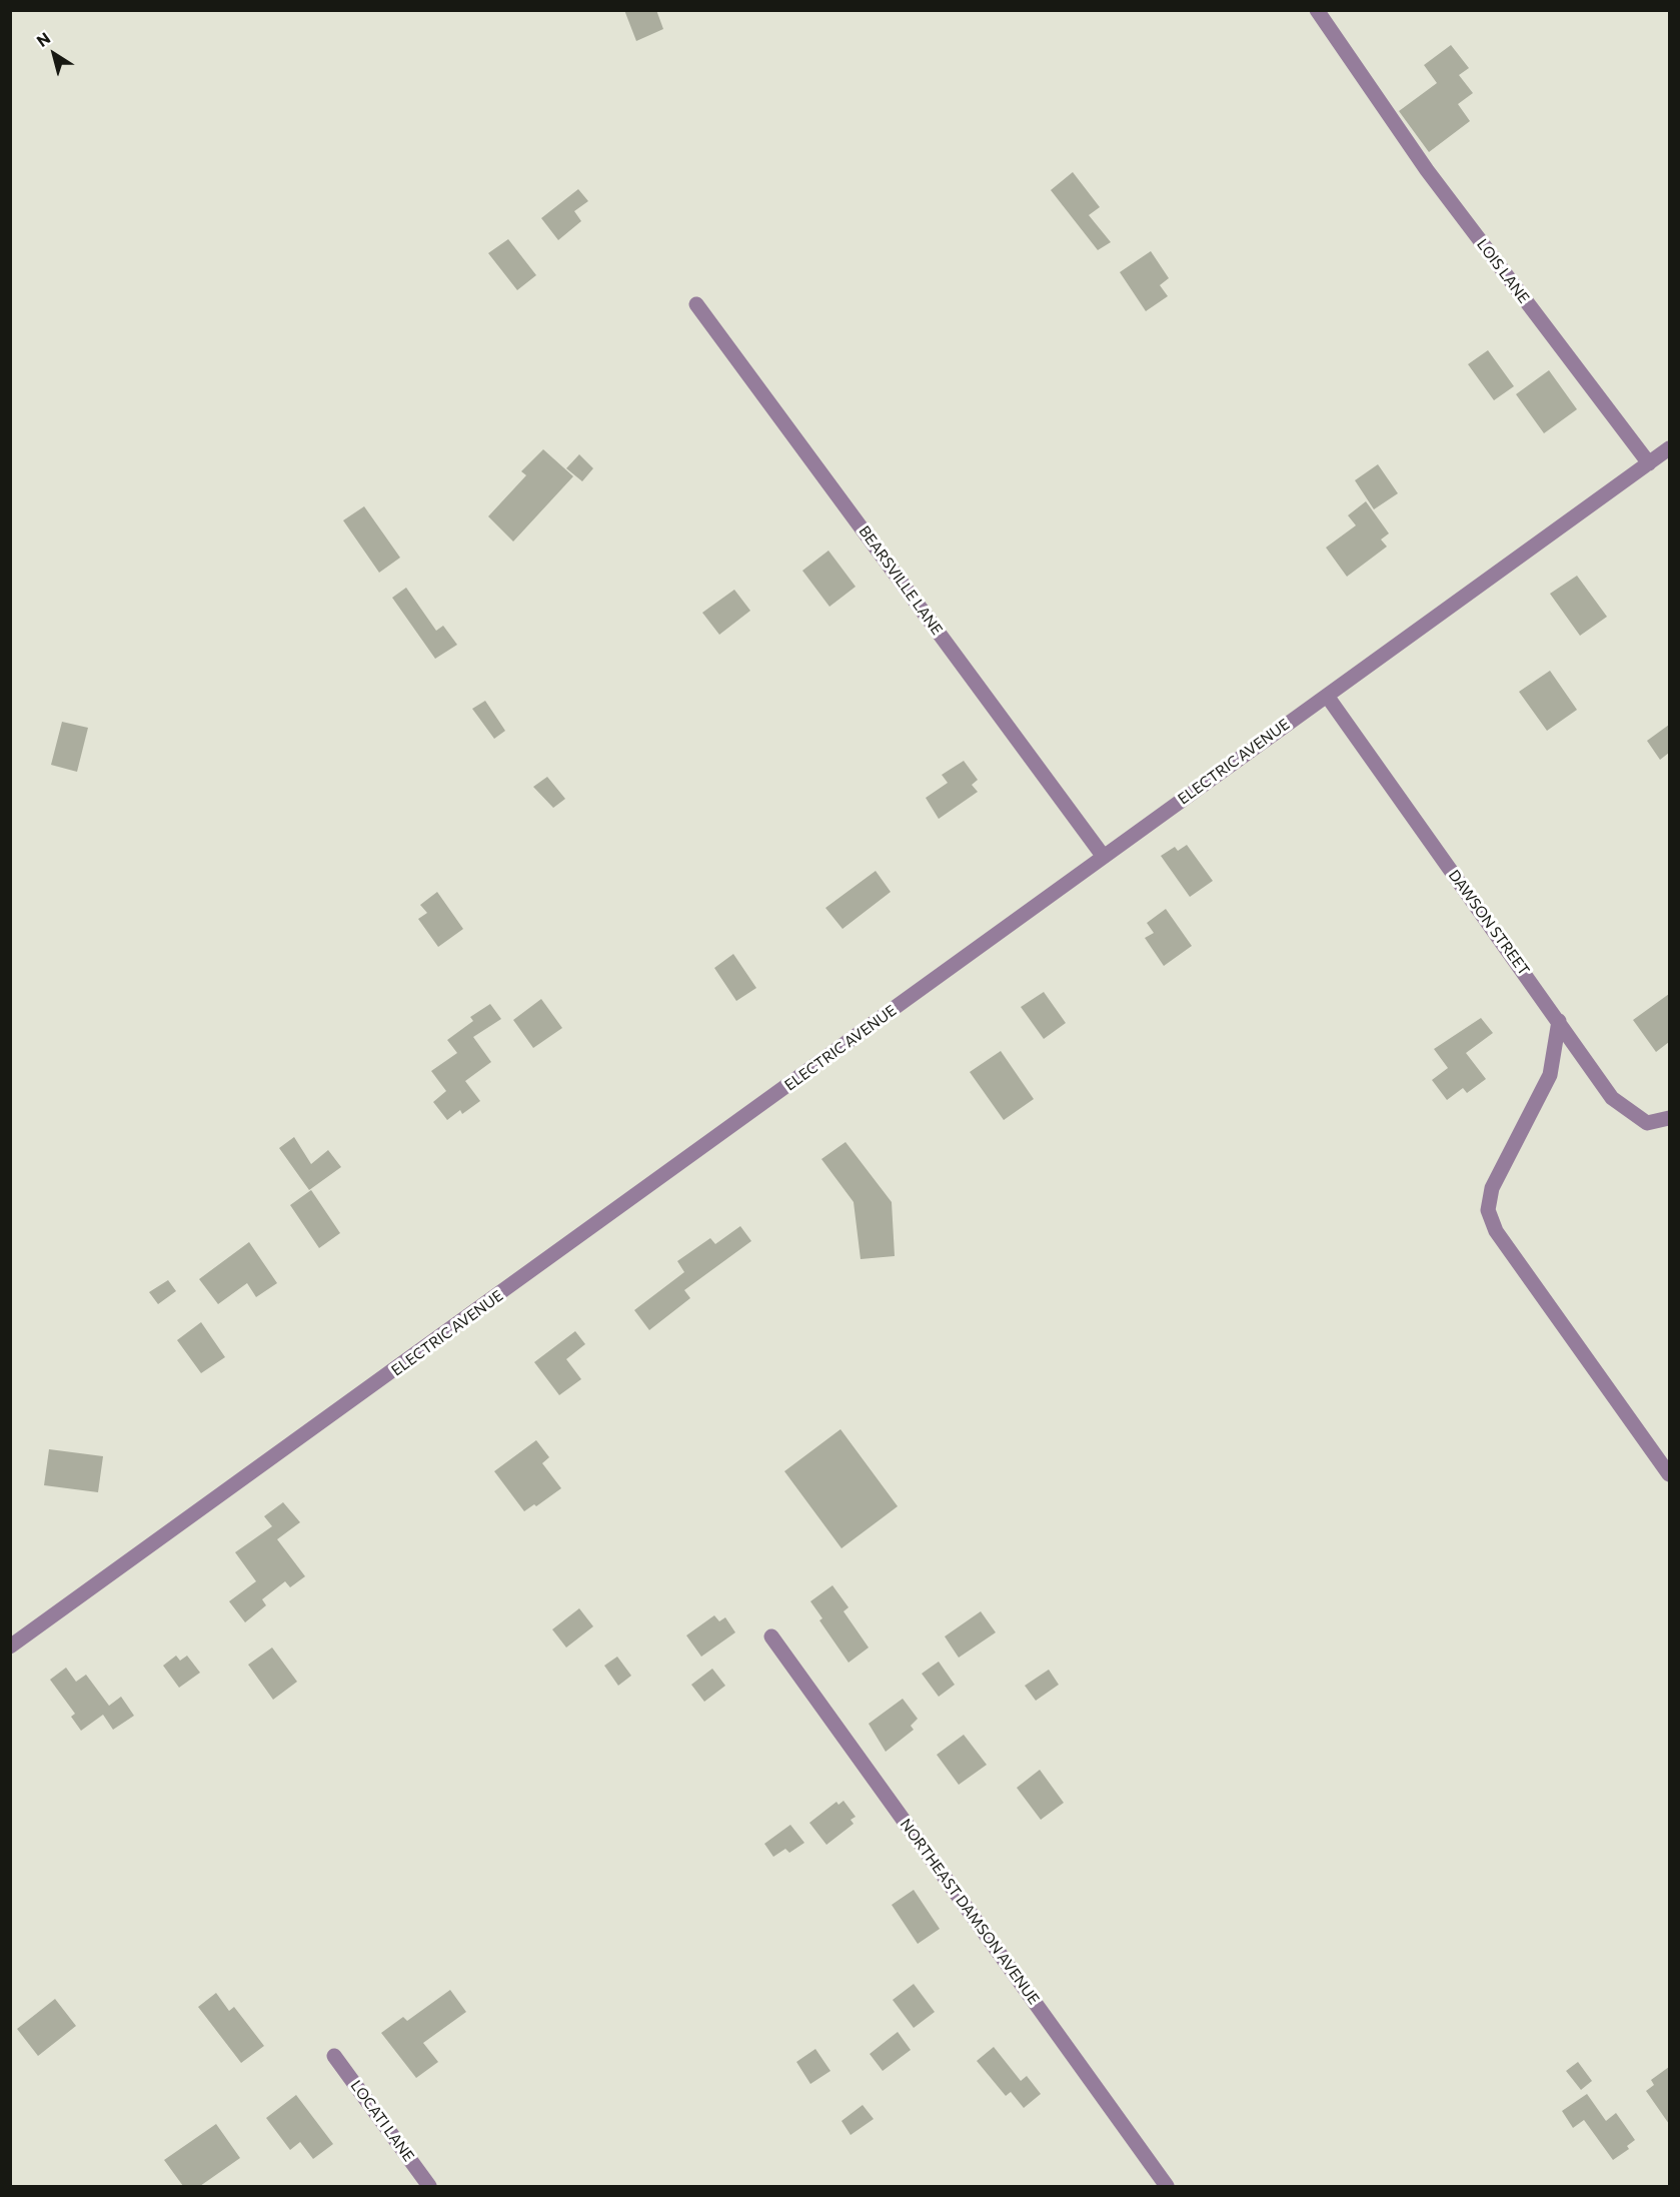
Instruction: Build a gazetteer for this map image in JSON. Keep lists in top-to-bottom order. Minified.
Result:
{"streets":{"street":["LOIS LANE","BEARSVILLE LANE","ELECTRIC AVENUE","DAWSON STREET","NORTHEAST DAMSON AVENUE","LOCATI LANE"]},"crossings":[["LOIS LANE","ELECTRIC AVENUE"],["BEARSVILLE LANE","ELECTRIC AVENUE"],["ELECTRIC AVENUE","DAWSON STREET"]],"north":"top left"}
